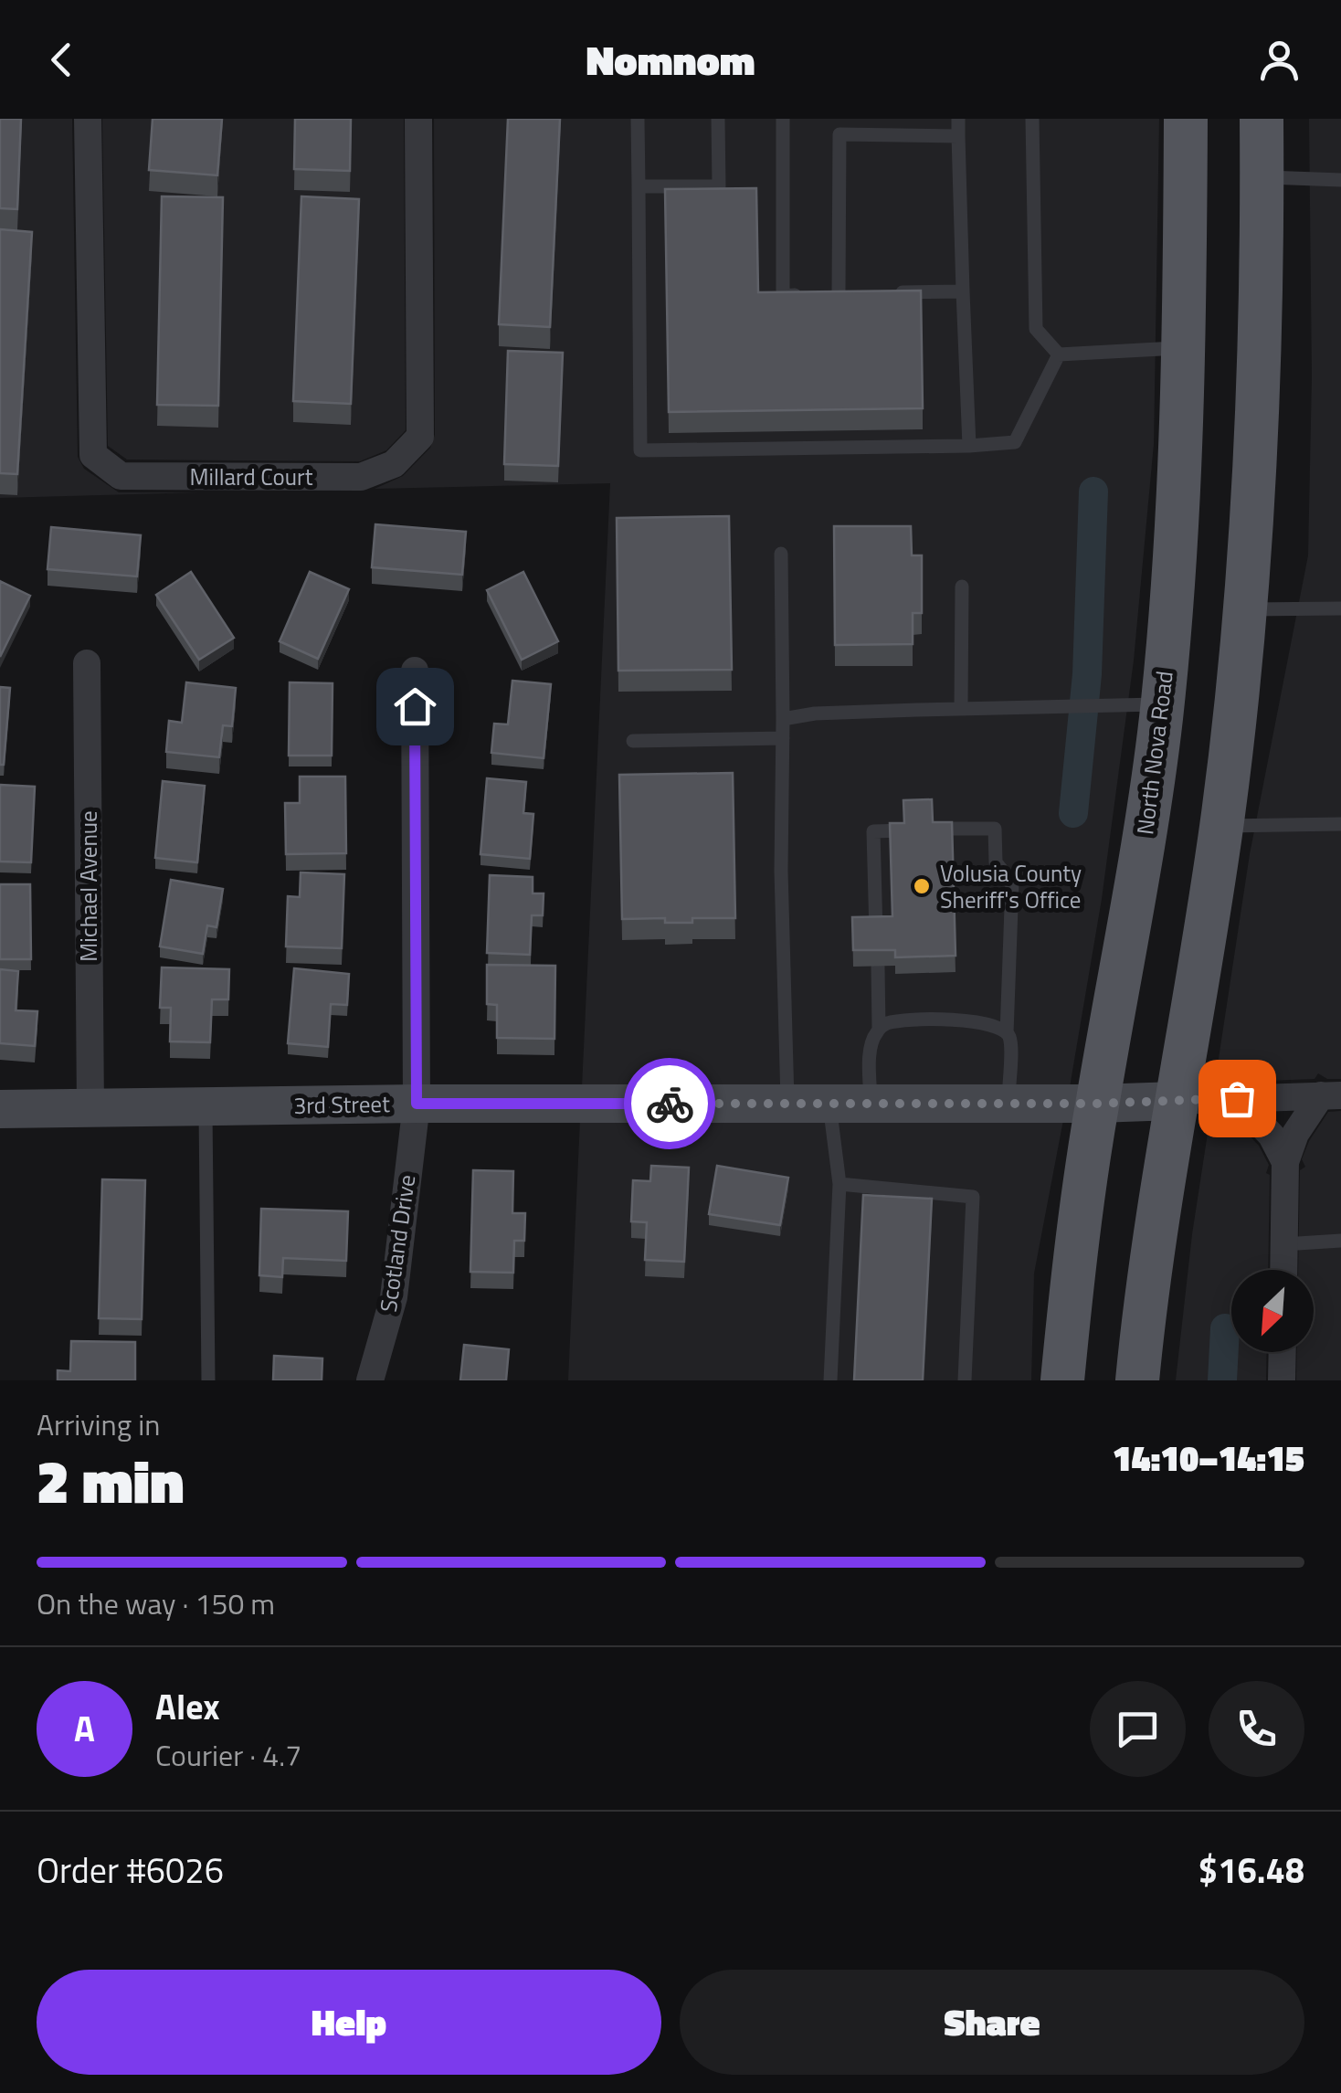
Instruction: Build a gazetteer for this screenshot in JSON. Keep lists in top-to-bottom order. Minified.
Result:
{"streets":{"main road":["North Nova Road"],"street":["Millard Court","Michael Avenue","3rd Street","Scotland Drive"]},"crossings":[["North Nova Road","3rd Street"],["Michael Avenue","3rd Street"],["3rd Street","Scotland Drive"]],"places":["Volusia County Sheriff's Office"],"north":"bottom left","page":{"header":"Nomnom","heading":["2 min","Arriving in","14:10–14:15"],"panel":["Alex","Courier · 4.7","Order #6026","$16.48"],"bar":"On the way · 150 m","round":"A","buttons":["Help","Share"]}}
